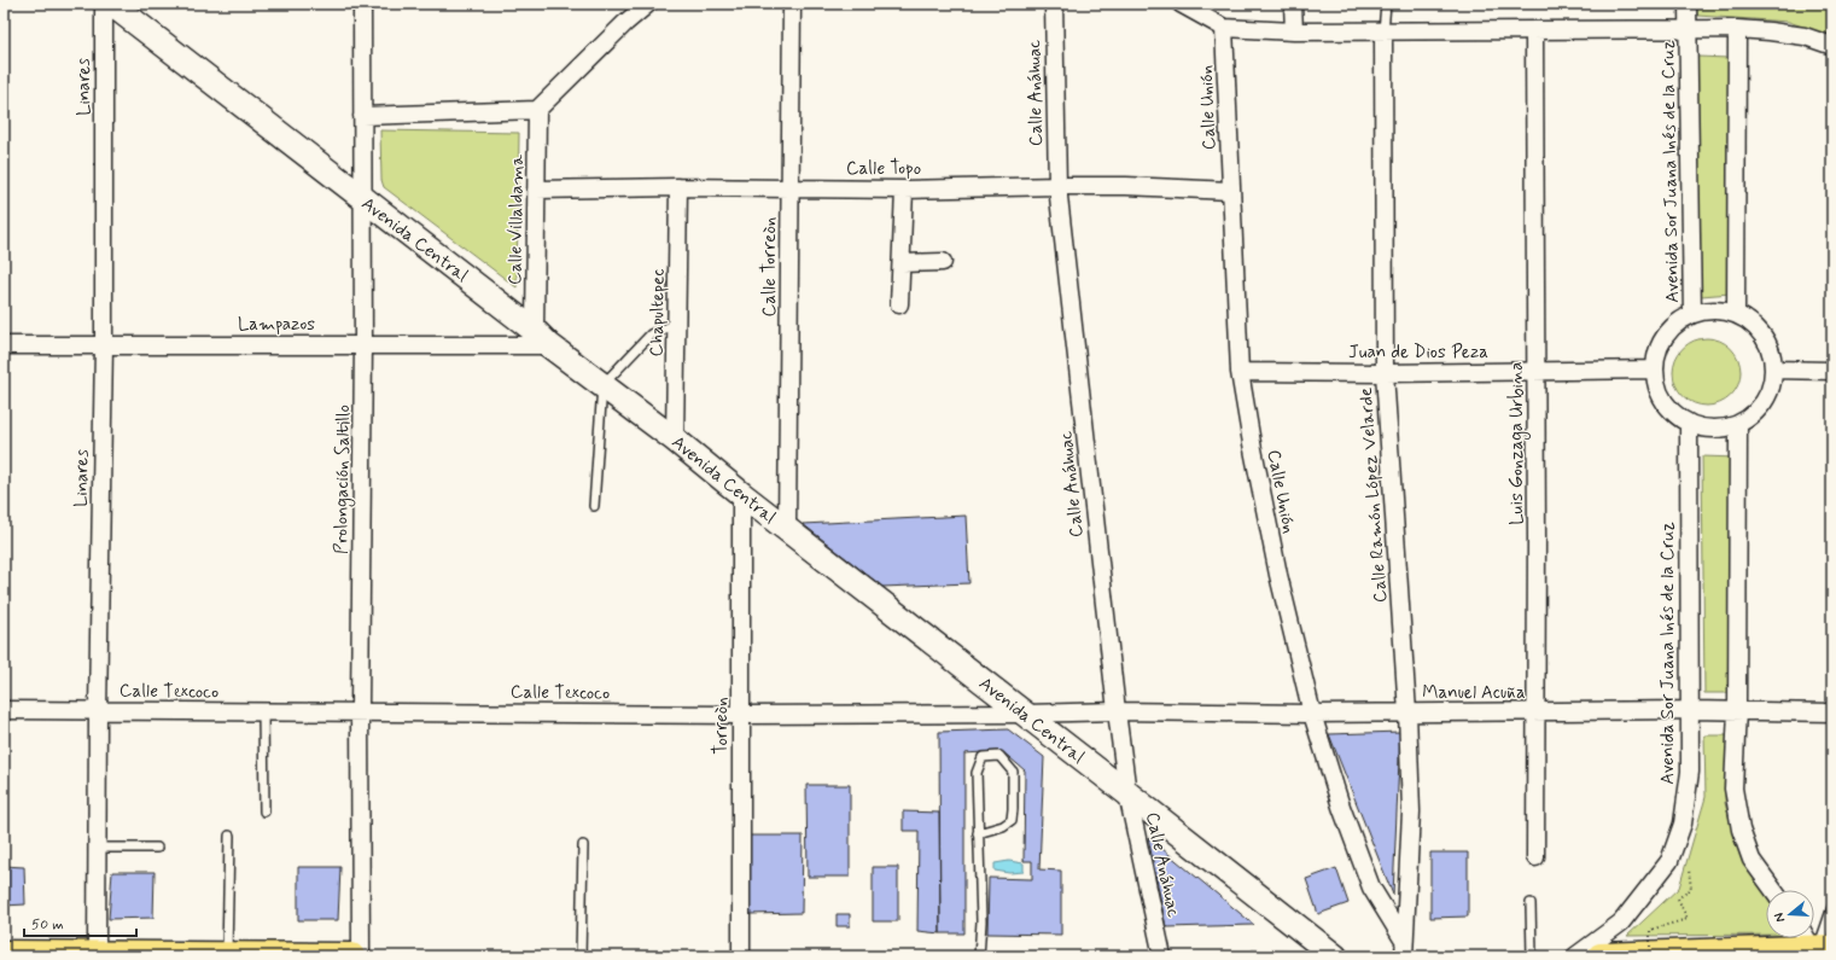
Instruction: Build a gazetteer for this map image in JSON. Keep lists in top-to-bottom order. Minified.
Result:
{"streets":{"street":["Linares","Calle Anáhuac","Calle Unión","Calle Topo","Avenida Sor Juana Inés de la Cruz","Calle Villaldama","Avenida Central","Calle Torreòn","Chapultepec","Lampazos","Juan de Dios Peza","Luis Gonzaga Urbina","Prolongación Saltillo","Calle Ramón López Velarde","Calle Texcoco","Manuel Acuña","Torreòn"]},"crossings":[["Linares","Lampazos"],["Linares","Calle Texcoco"],["Calle Anáhuac","Calle Topo"],["Calle Anáhuac","Avenida Central"],["Calle Anáhuac","Calle Texcoco"],["Calle Anáhuac","Manuel Acuña"],["Calle Unión","Calle Topo"],["Calle Unión","Juan de Dios Peza"],["Calle Unión","Calle Ramón López Velarde"],["Calle Unión","Manuel Acuña"],["Calle Topo","Calle Villaldama"],["Calle Topo","Calle Torreòn"],["Calle Topo","Chapultepec"],["Avenida Sor Juana Inés de la Cruz","Juan de Dios Peza"],["Avenida Sor Juana Inés de la Cruz","Manuel Acuña"],["Calle Villaldama","Avenida Central"],["Calle Villaldama","Lampazos"],["Avenida Central","Calle Torreòn"],["Avenida Central","Chapultepec"],["Avenida Central","Lampazos"],["Avenida Central","Prolongación Saltillo"],["Avenida Central","Calle Texcoco"],["Avenida Central","Torreòn"],["Lampazos","Prolongación Saltillo"],["Juan de Dios Peza","Luis Gonzaga Urbina"],["Juan de Dios Peza","Calle Ramón López Velarde"],["Luis Gonzaga Urbina","Manuel Acuña"],["Prolongación Saltillo","Calle Texcoco"],["Calle Ramón López Velarde","Manuel Acuña"],["Calle Texcoco","Manuel Acuña"],["Calle Texcoco","Torreòn"]],"scale_bar":"50 m","north":"left"}
